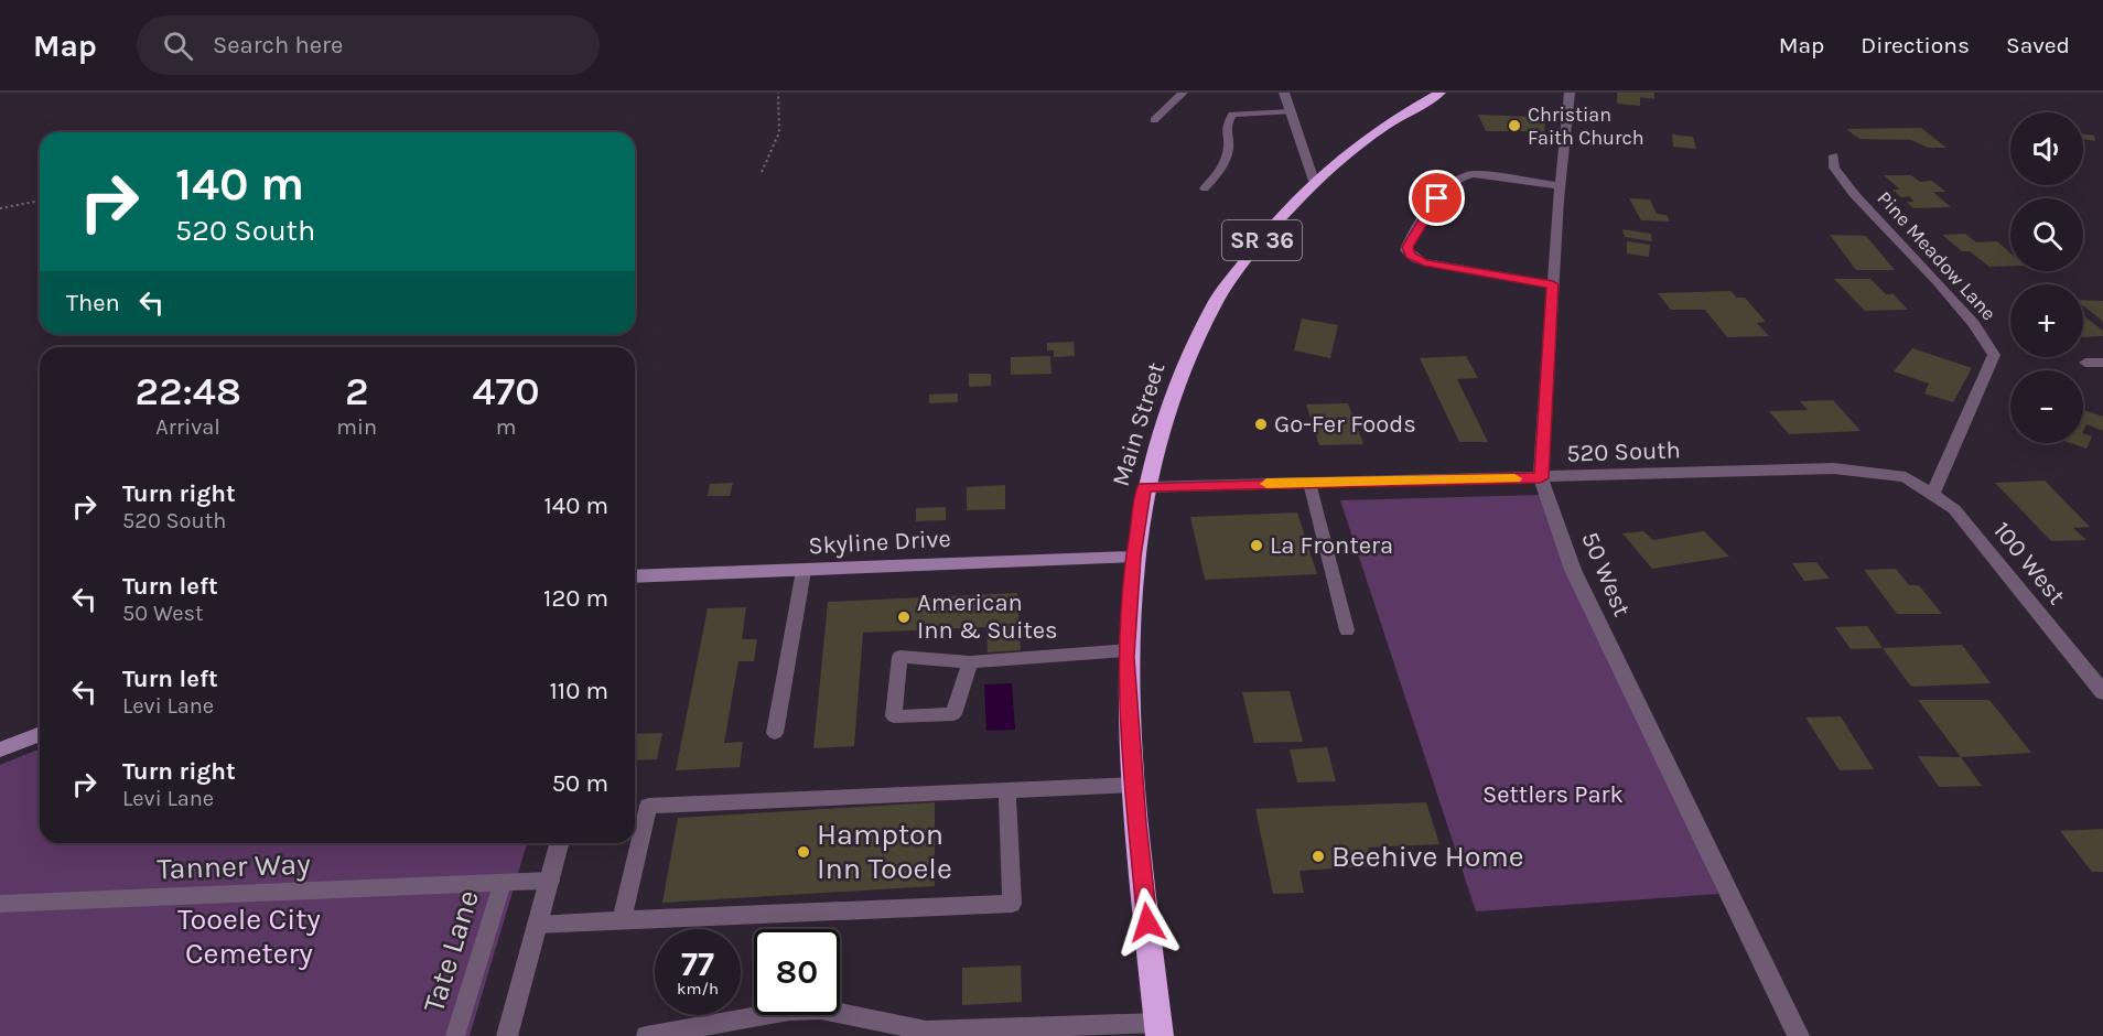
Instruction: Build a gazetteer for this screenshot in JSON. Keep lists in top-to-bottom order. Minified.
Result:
{"streets":{"highway":["SR 36","Main Street"],"street":["Pine Meadow Lane","520 South","Skyline Drive","100 West","50 West"],"lane":["Tanner Way","Tate Lane"]},"crossings":[["Pine Meadow Lane","100 West"],["Main Street","520 South"],["Main Street","Skyline Drive"],["520 South","100 West"],["520 South","50 West"],["Tanner Way","Tate Lane"]],"parks":["Settlers Park","Tooele City Cemetery"],"places":["Christian Faith Church","Go-Fer Foods","La Frontera","American Inn & Suites","Hampton Inn Tooele","Beehive Home"],"page":{"header":"Map","search":"Search here","nav":["Map","Directions","Saved"],"map_buttons":["+","−"],"turn":["140 m","520 South"],"then":"Then","eta":["22:48","Arrival","2","min","470","m"],"list":[{"name":"Turn right","note":"520 South","value":"140 m"},{"name":"Turn left","note":"50 West","value":"120 m"},{"name":"Turn left","note":"Levi Lane","value":"110 m"},{"name":"Turn right","note":"Levi Lane","value":"50 m"}],"speed":"77 km/h","limit":"80"}}
